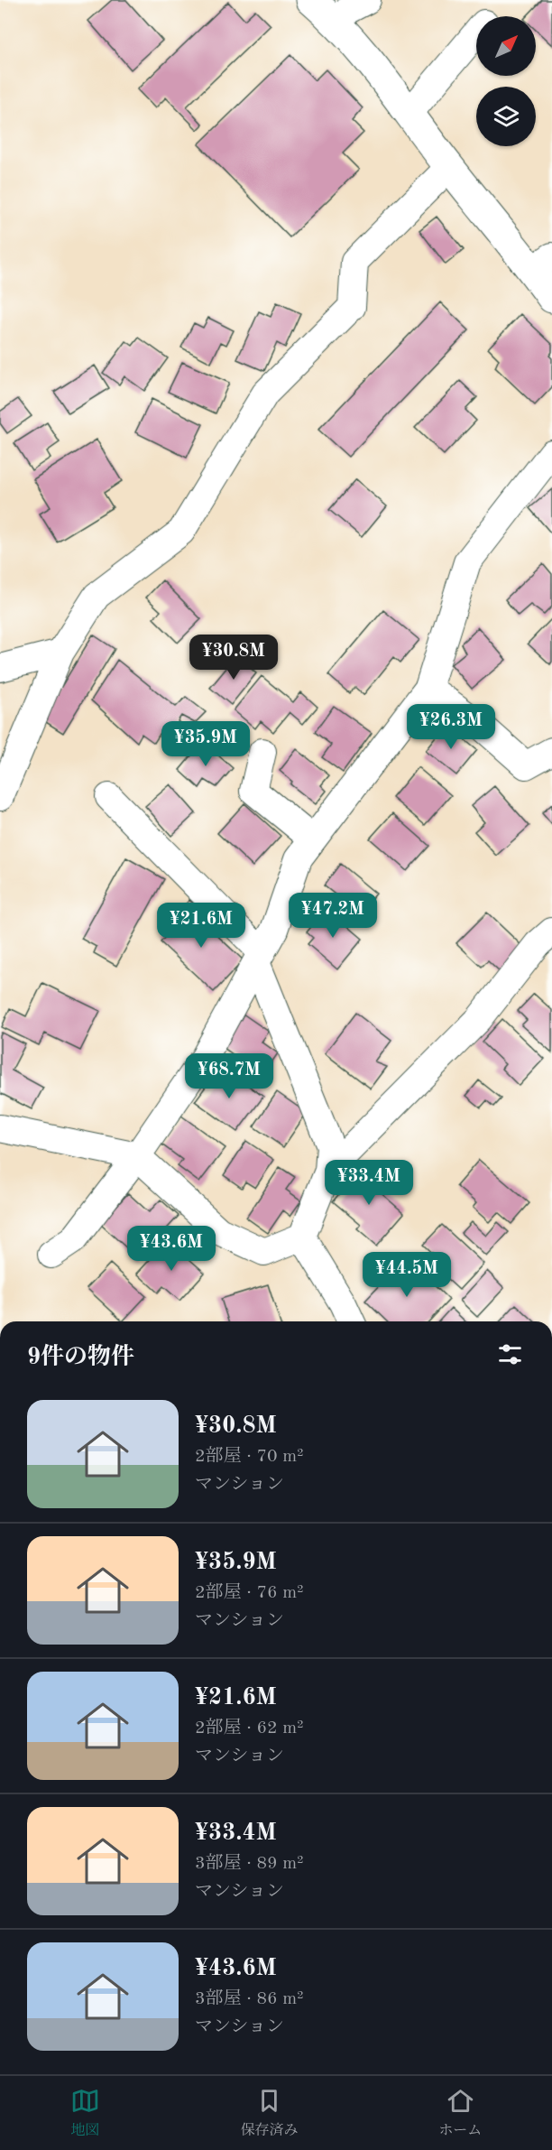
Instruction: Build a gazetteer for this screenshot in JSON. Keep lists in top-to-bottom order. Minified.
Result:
{"north":"top right","page":{"price":["¥30.8M","¥26.3M","¥35.9M","¥47.2M","¥21.6M","¥68.7M","¥33.4M","¥43.6M","¥44.5M"],"heading":"9件の物件","list":[{"name":"¥30.8M","note":"2部屋 · 70 m² · マンション"},{"name":"¥35.9M","note":"2部屋 · 76 m² · マンション"},{"name":"¥21.6M","note":"2部屋 · 62 m² · マンション"},{"name":"¥33.4M","note":"3部屋 · 89 m² · マンション"},{"name":"¥43.6M","note":"3部屋 · 86 m² · マンション"}],"tabs":["地図","保存済み","ホーム"]}}
